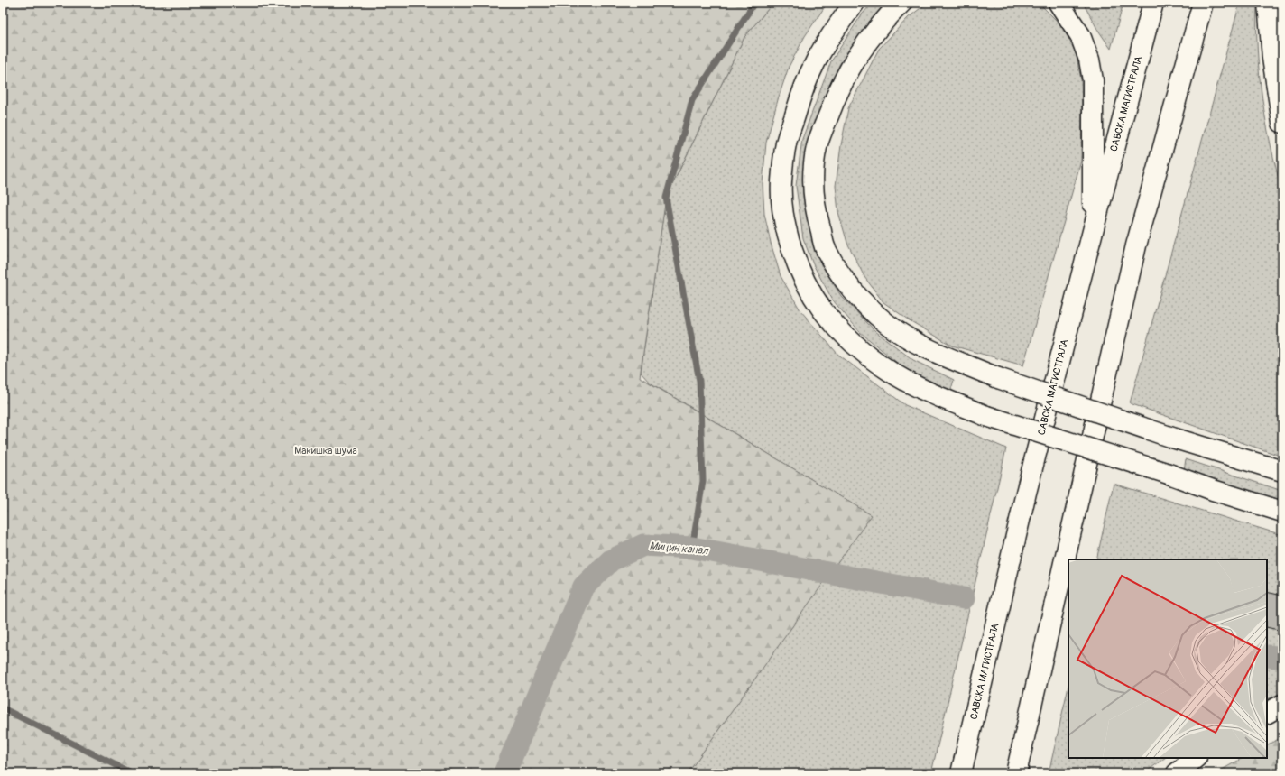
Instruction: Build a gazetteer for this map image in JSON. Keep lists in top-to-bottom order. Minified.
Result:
{"streets":{"main road":["САВСКА МАГИСТРАЛА"]},"water":["Мицин канал"],"parks":["Макишка шума"]}
